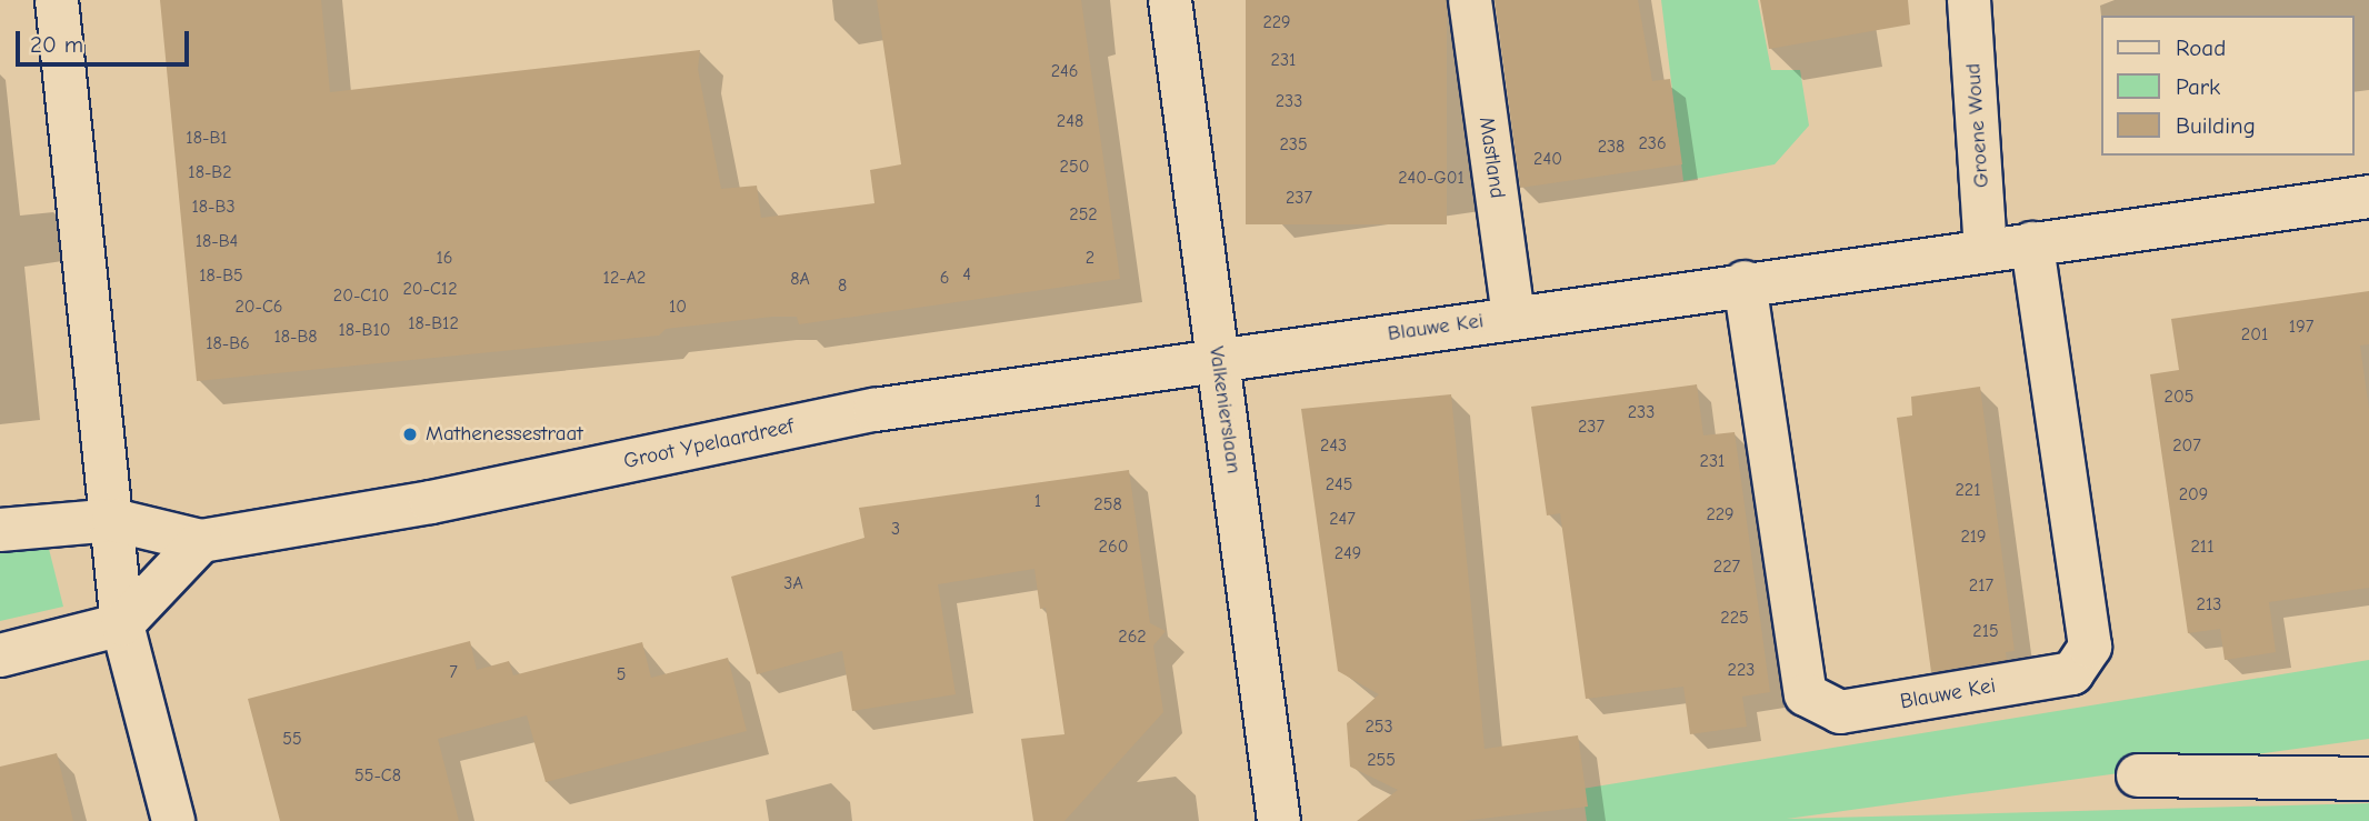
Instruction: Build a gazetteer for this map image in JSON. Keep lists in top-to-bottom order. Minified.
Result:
{"streets":{"street":["Groene Woud","Mastland","Blauwe Kei","Valkenierslaan","Groot Ypelaardreef"]},"crossings":[["Groene Woud","Blauwe Kei"],["Mastland","Blauwe Kei"],["Blauwe Kei","Valkenierslaan"],["Blauwe Kei","Groot Ypelaardreef"],["Valkenierslaan","Groot Ypelaardreef"]],"places":["Mathenessestraat"],"house_numbers":["229","231","246","233","248","18-B1","236","235","238","240","250","18-B2","240-G01","237","18-B3","252","18-B4","16","2","4","18-B5","12-A2","6","8A","8","20-C12","20-C10","20-C6","10","18-B12","197","18-B10","201","18-B8","18-B6","205","233","237","243","207","231","245","221","209","1","258","229","247","3","219","260","211","249","227","3A","217","213","225","215","262","223","7","5","253","55","255","55-C8"],"legend":["Road","Park","Building"],"scale_bar":"20 m"}
